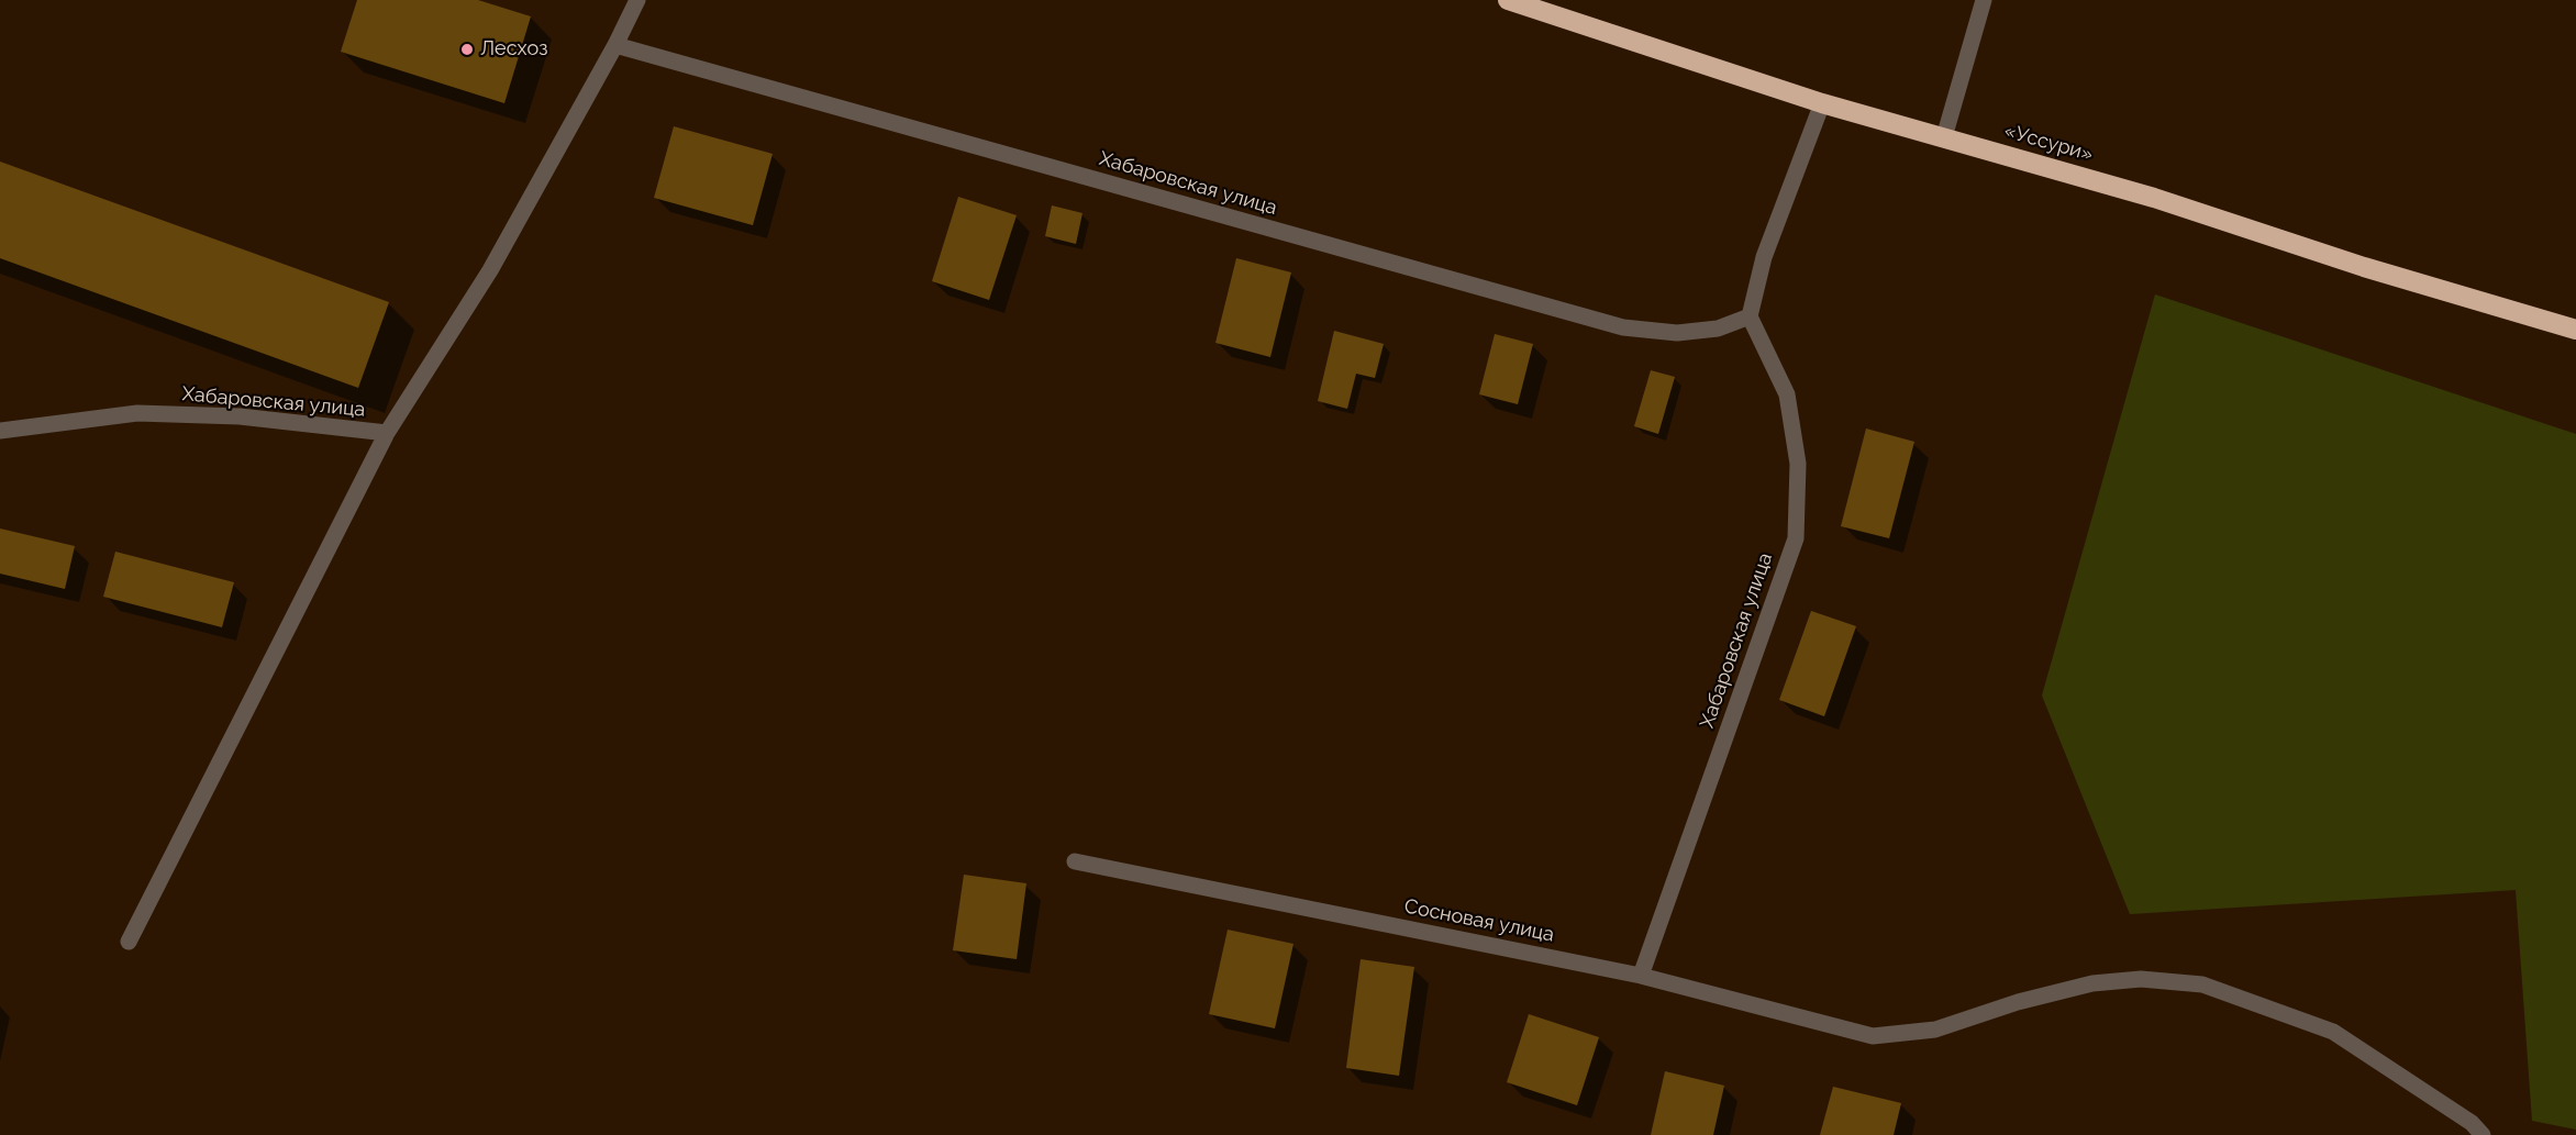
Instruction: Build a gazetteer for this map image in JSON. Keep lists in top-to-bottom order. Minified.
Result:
{"streets":{"highway":["«Уссури»"],"street":["Хабаровская улица","Сосновая улица"]},"crossings":[["Хабаровская улица","Сосновая улица"]],"places":["Лесхоз"]}
